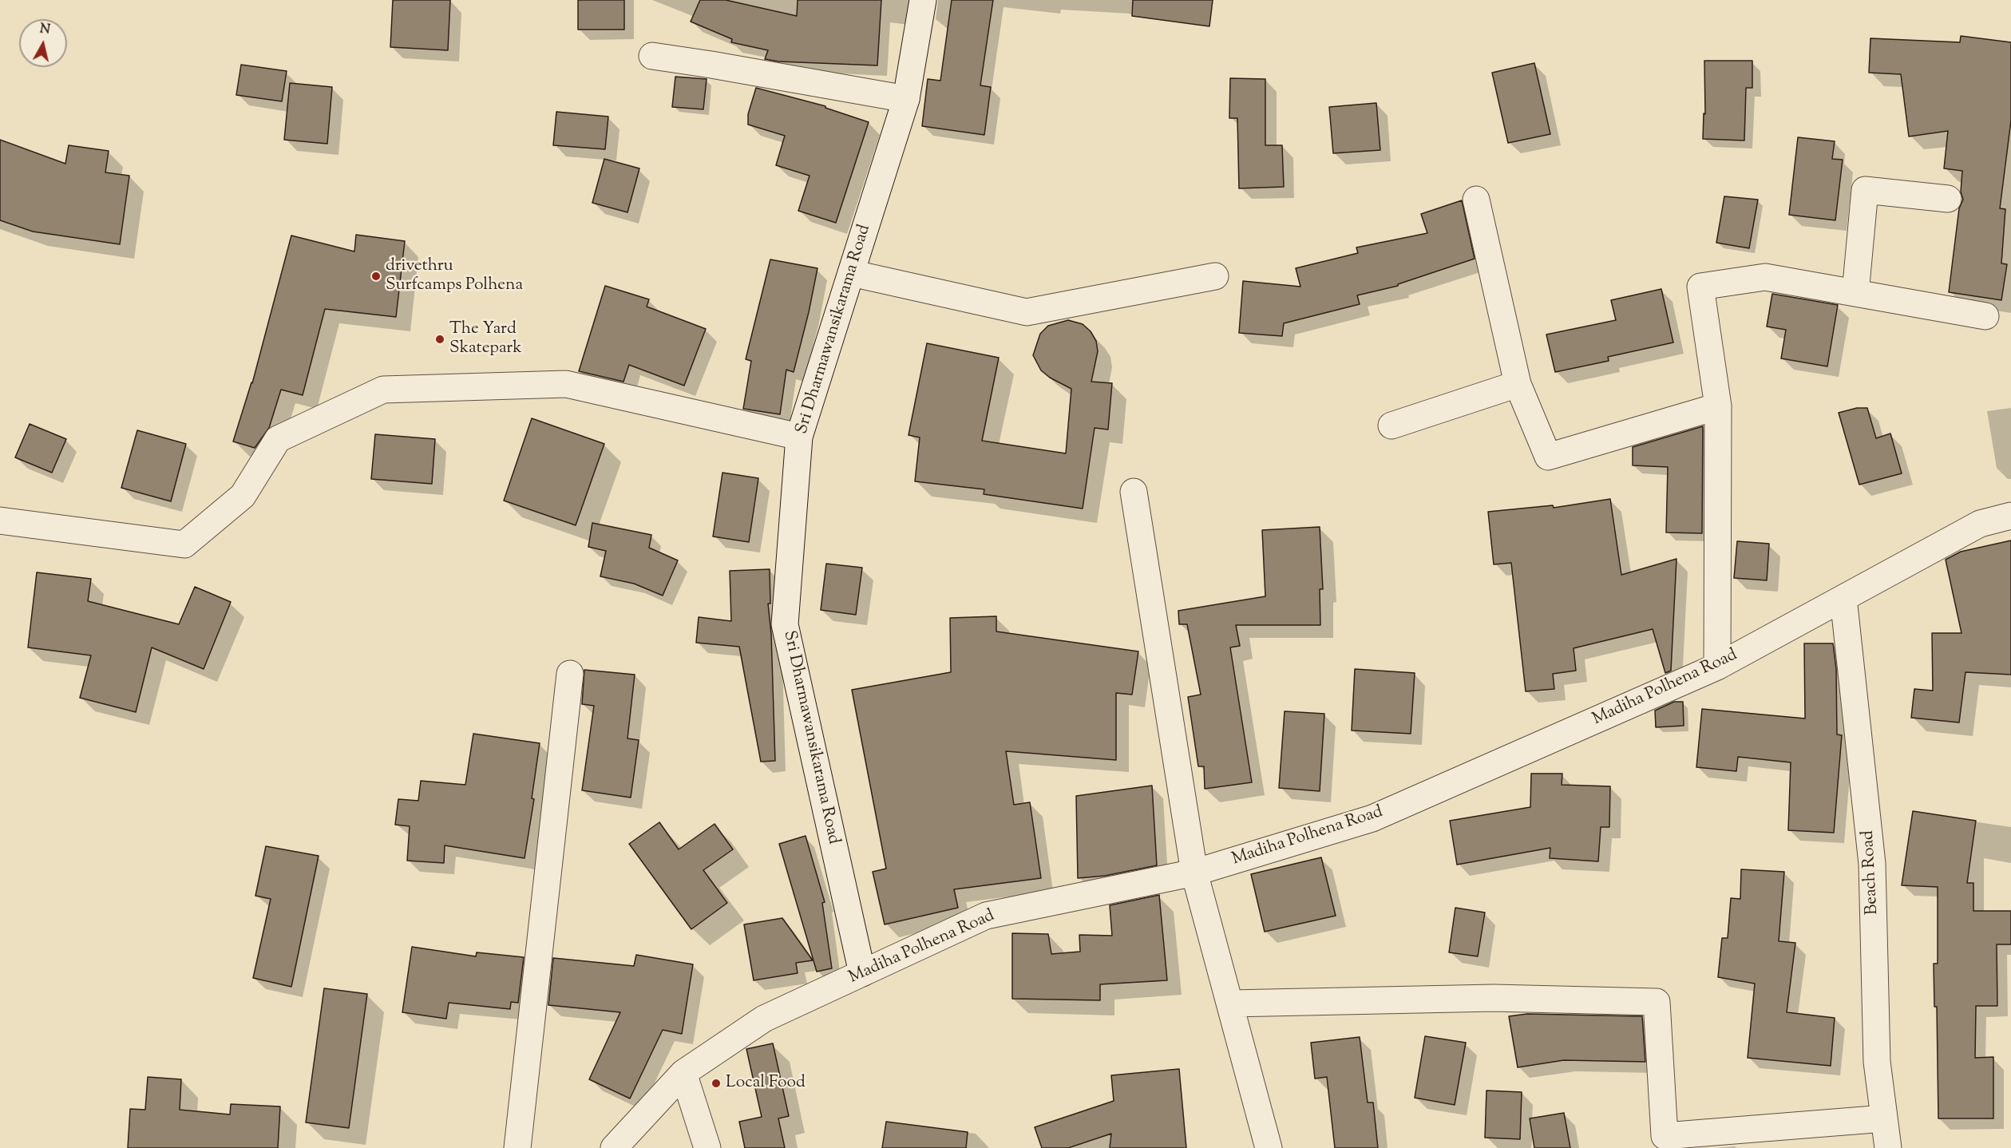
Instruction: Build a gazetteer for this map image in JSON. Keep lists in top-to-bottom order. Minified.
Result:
{"streets":{"street":["Sri Dharmawansikarama Road","Madiha Polhena Road","Beach Road"]},"crossings":[["Sri Dharmawansikarama Road","Madiha Polhena Road"],["Madiha Polhena Road","Beach Road"]],"places":["drivethru Surfcamps Polhena","The Yard Skatepark","Local Food"],"north":"top"}
